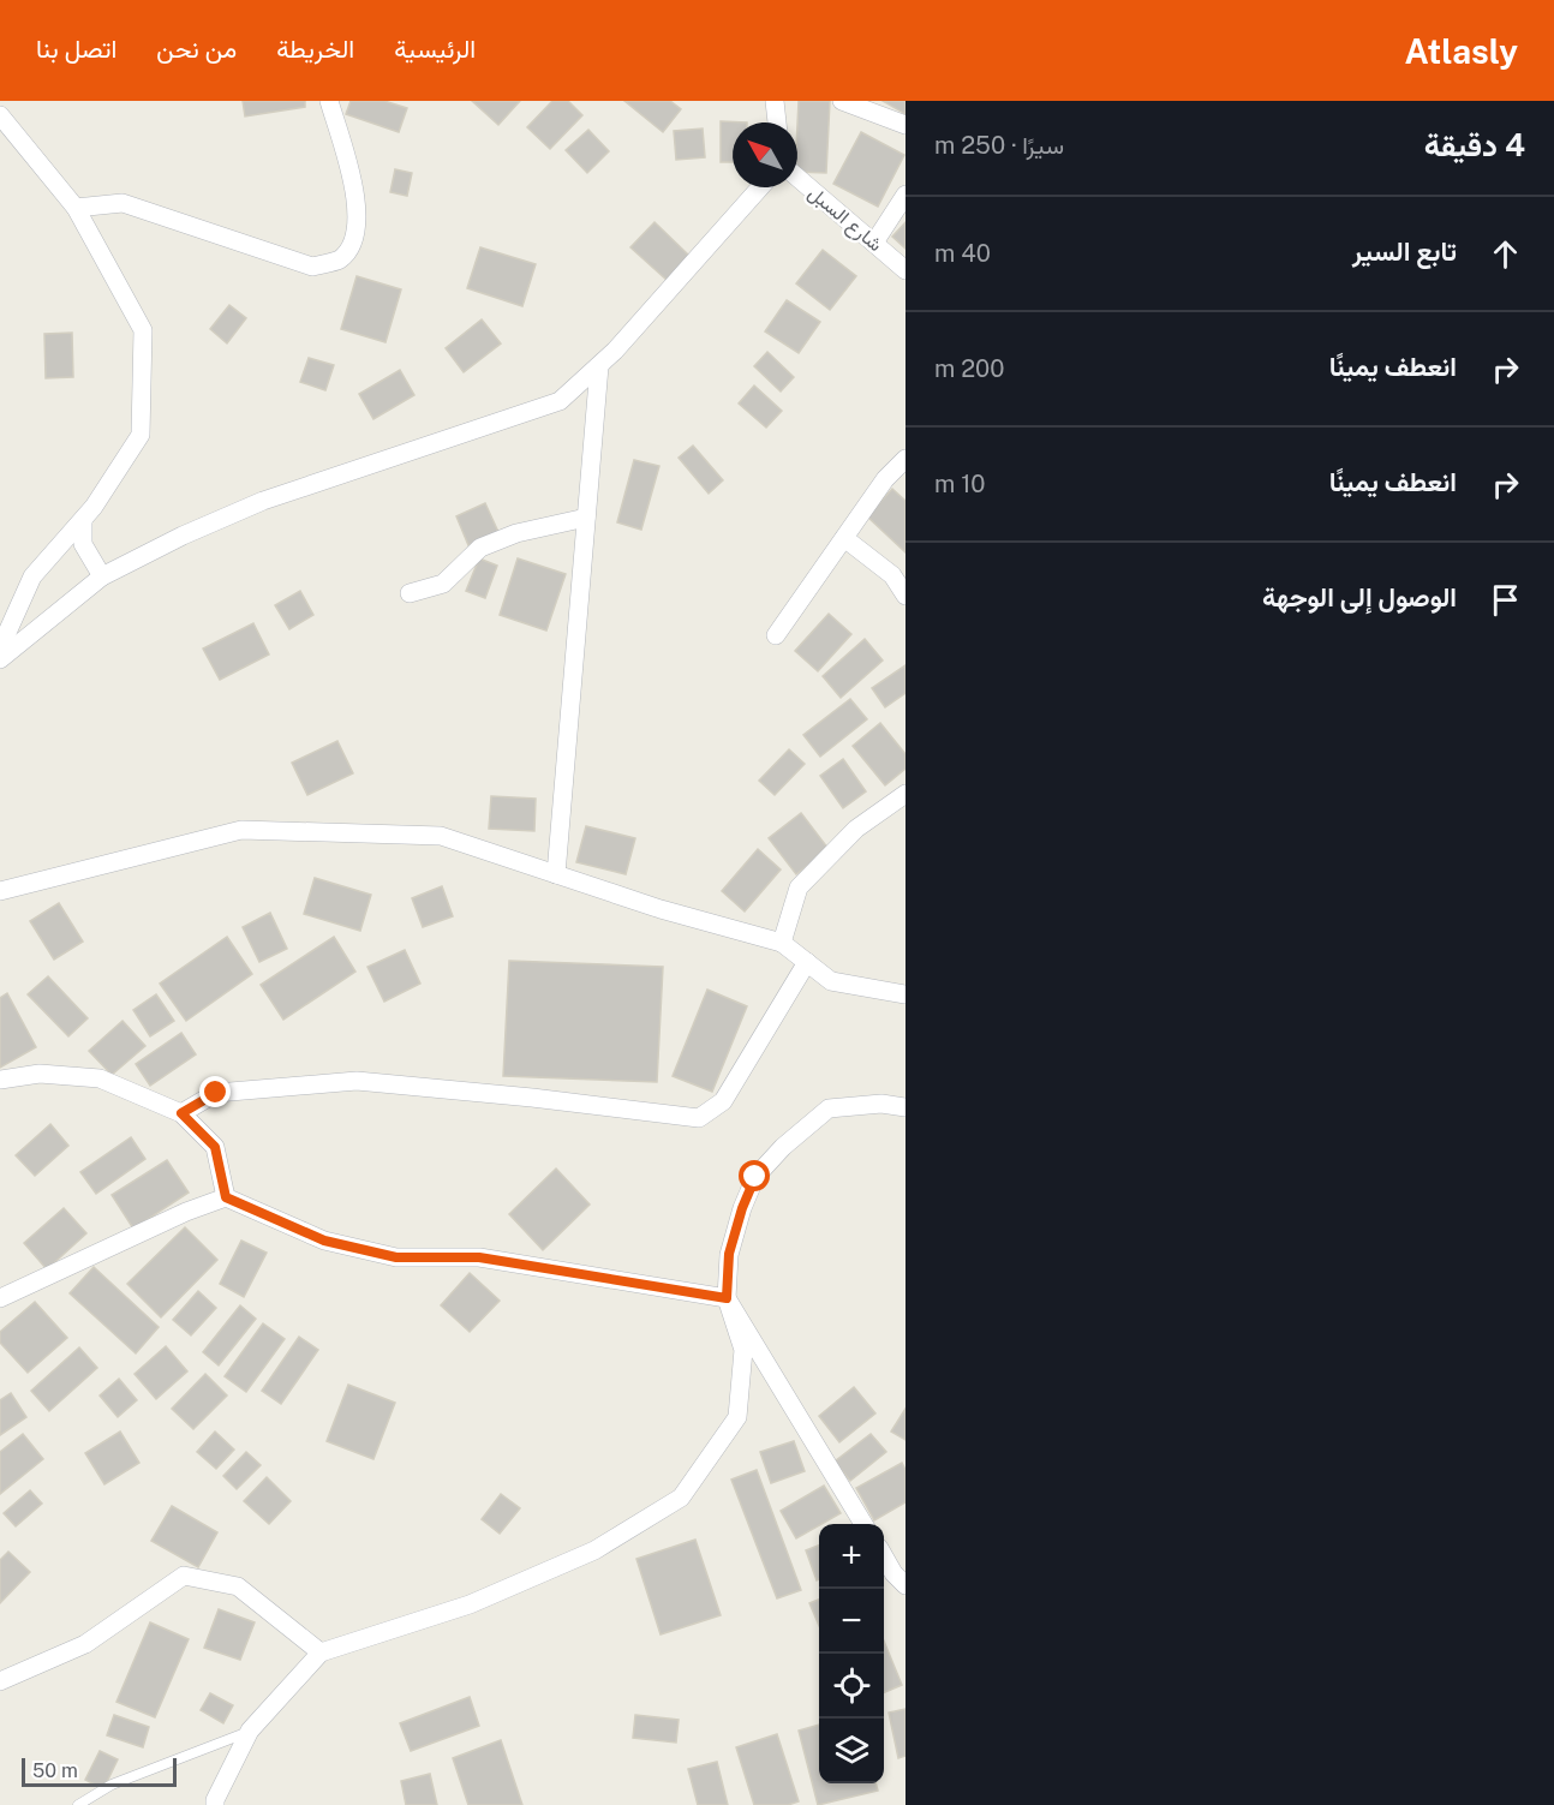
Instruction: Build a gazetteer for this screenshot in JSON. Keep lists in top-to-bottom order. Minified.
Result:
{"streets":{"street":["شارع السبل"]},"scale_bar":"50 m","north":"top left","page":{"header":"Atlasly","nav":["الرئيسية","الخريطة","من نحن","اتصل بنا"],"heading":["4 دقيقة","سيرًا · 250 m"],"list":[["تابع السير","40 m"],["انعطف يمينًا","200 m"],["انعطف يمينًا","10 m"],"الوصول إلى الوجهة"],"map_buttons":["+","−"],"scale":"50 m"}}
